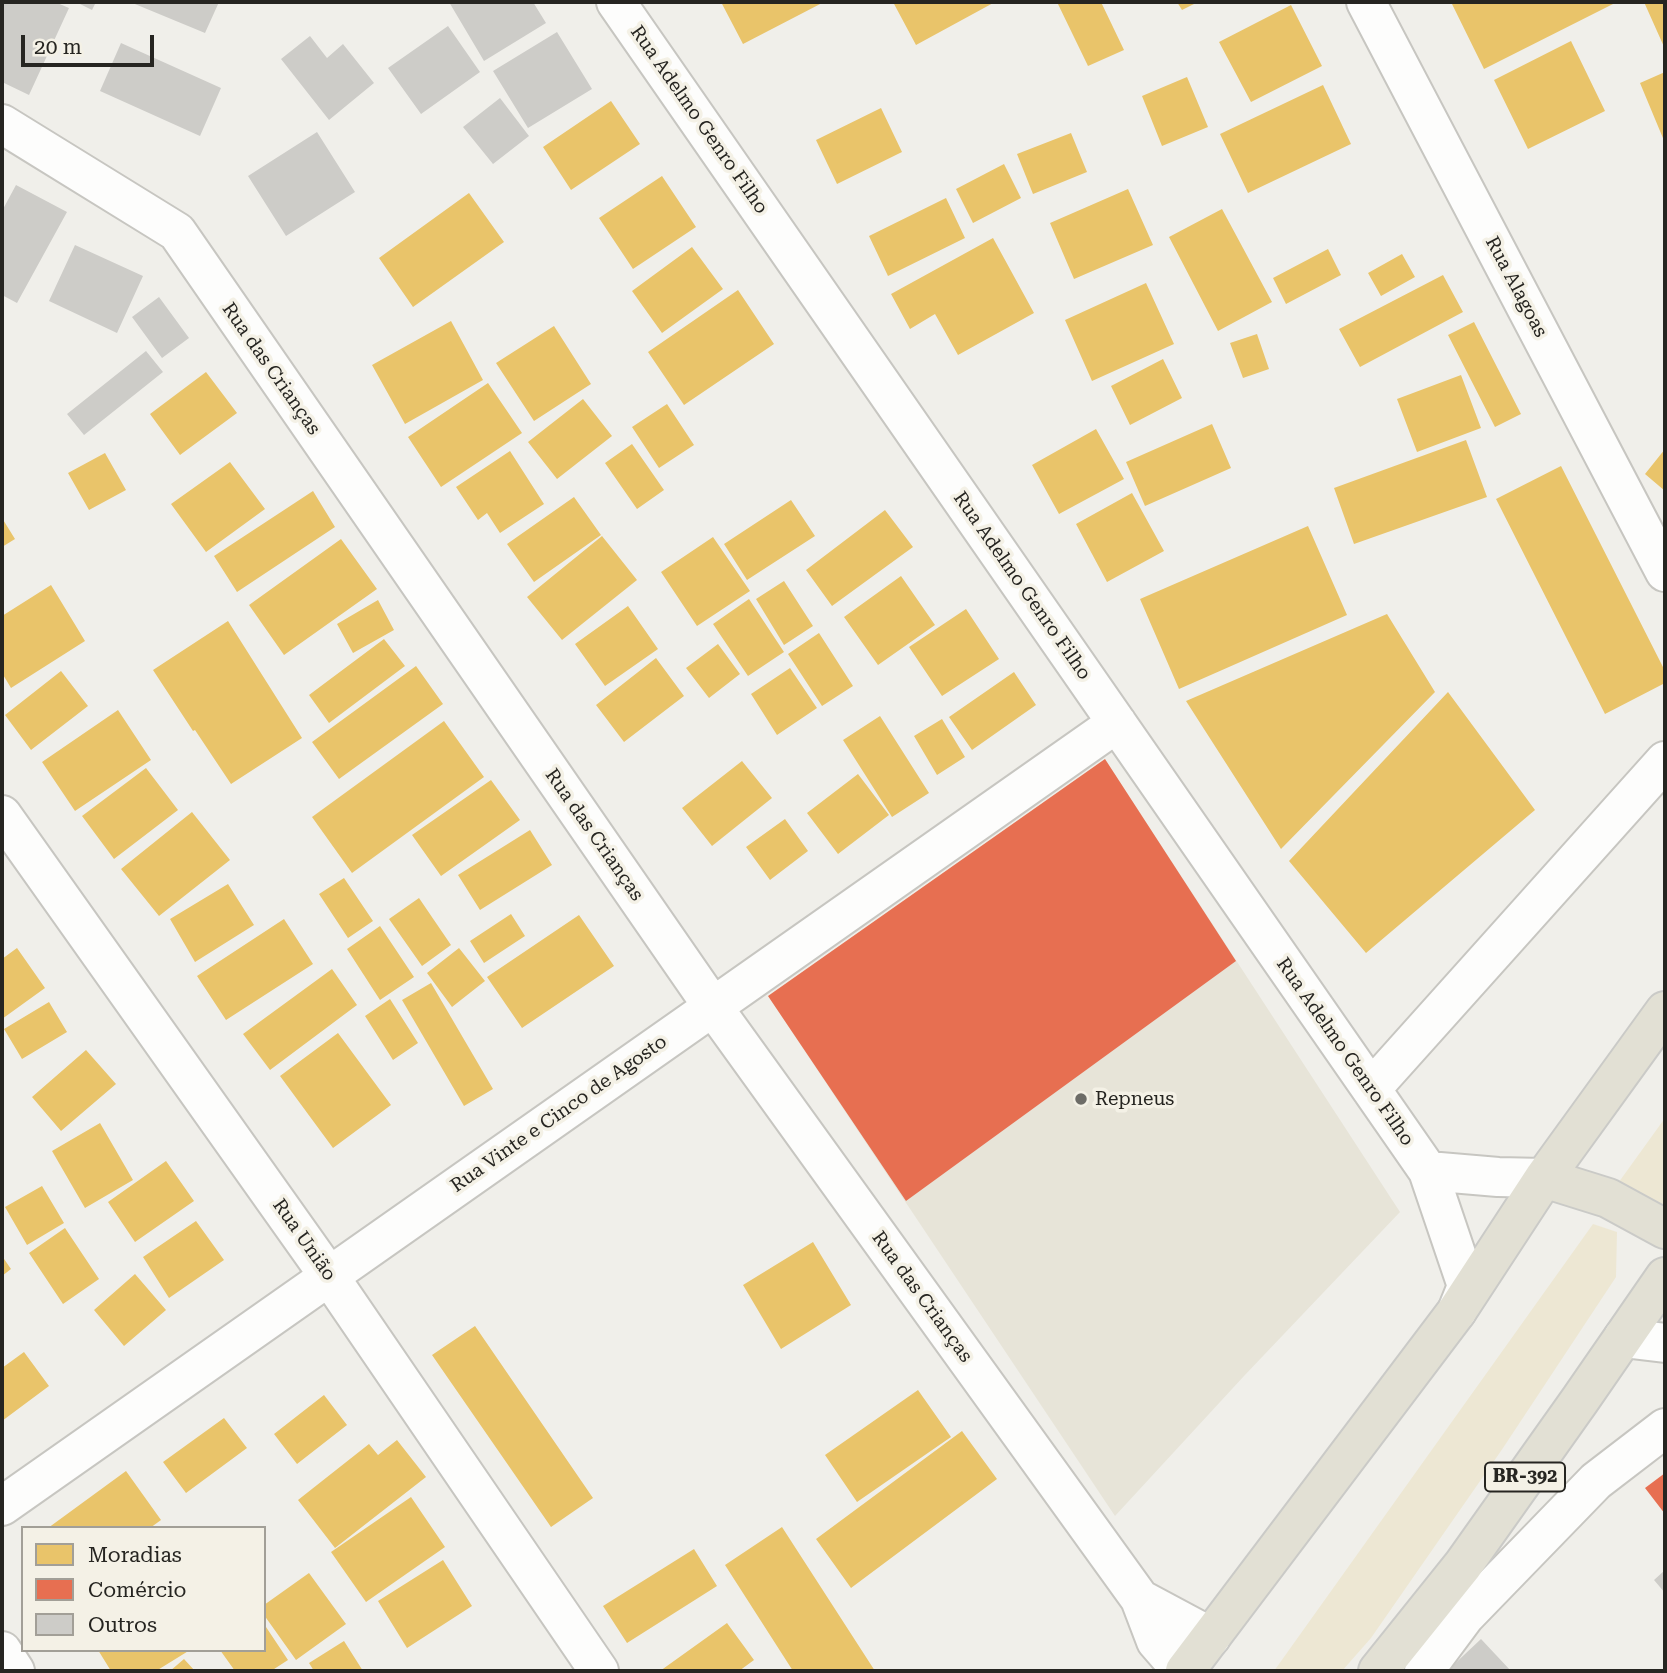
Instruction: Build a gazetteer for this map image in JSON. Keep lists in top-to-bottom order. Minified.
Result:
{"streets":{"highway":["BR-392"],"street":["Rua Adelmo Genro Filho","Rua Alagoas","Rua das Crianças","Rua Vinte e Cinco de Agosto","Rua União"]},"crossings":[["Rua Adelmo Genro Filho","Rua Vinte e Cinco de Agosto"],["Rua das Crianças","Rua Vinte e Cinco de Agosto"],["Rua Vinte e Cinco de Agosto","Rua União"]],"places":["Repneus"],"legend":["Moradias","Comércio","Outros"],"scale_bar":"20 m"}
